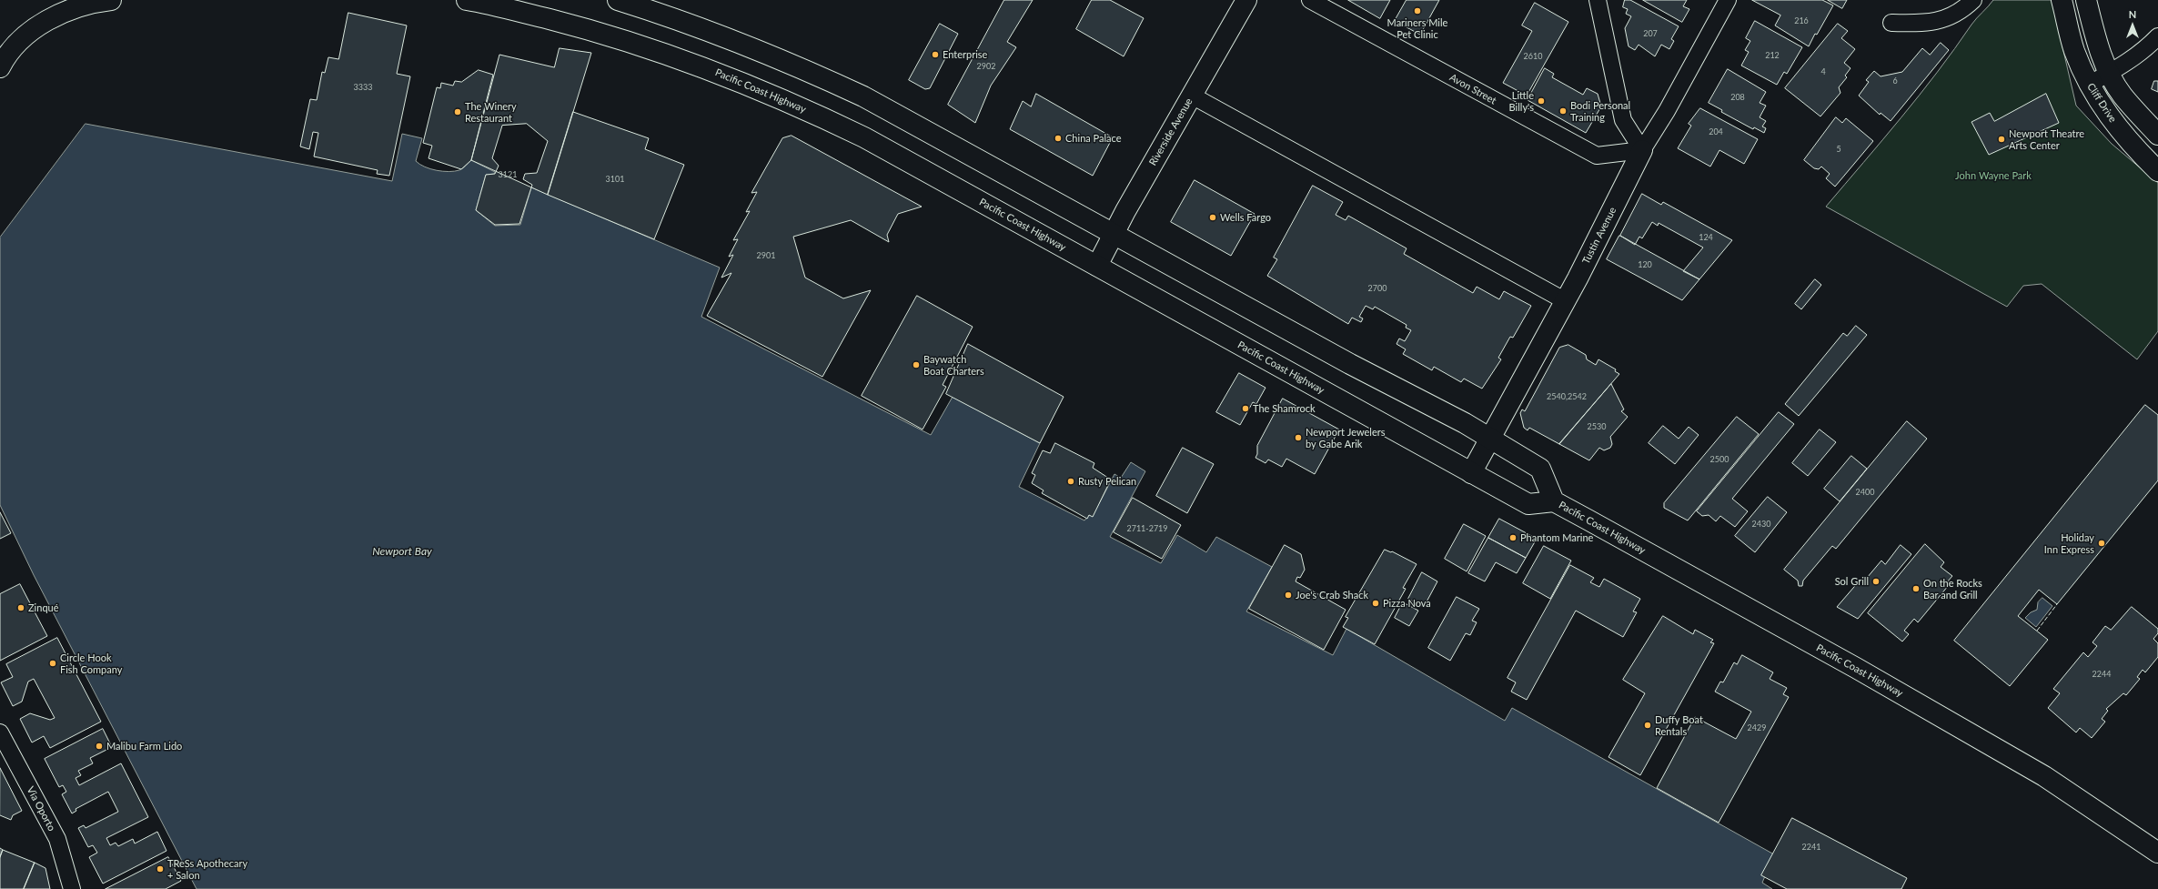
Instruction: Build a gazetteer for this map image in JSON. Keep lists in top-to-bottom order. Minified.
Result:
{"streets":{"main road":["Pacific Coast Highway","Cliff Drive","Riverside Avenue","Tustin Avenue"],"street":["Avon Street","Via Oporto"]},"crossings":[["Avon Street","Tustin Avenue"],["Pacific Coast Highway","Riverside Avenue"],["Pacific Coast Highway","Tustin Avenue"]],"water":["Newport Bay"],"parks":["John Wayne Park"],"places":["Mariners Mile Pet Clinic","Enterprise","Little Billy's","Bodi Personal Training","The Winery Restaurant","China Palace","Newport Theatre Arts Center","Wells Fargo","Baywatch Boat Charters","The Shamrock","Newport Jewelers by Gabe Arik","Rusty Pelican","Phantom Marine","Holiday Inn Express","Sol Grill","On the Rocks Bar and Grill","Joe's Crab Shack","Pizza Nova","Zinqué","Circle Hook Fish Company","Duffy Boat Rentals","Malibu Farm Lido","TReSs Apothecary + Salon"],"house_numbers":["216","207","212","2610","2902","4","6","3333","208","204","5","3121","3101","124","2901","120","2700","2540,2542","2530","2500","2400","2430","2711-2719","2244","2429","2241"],"north":"top"}
